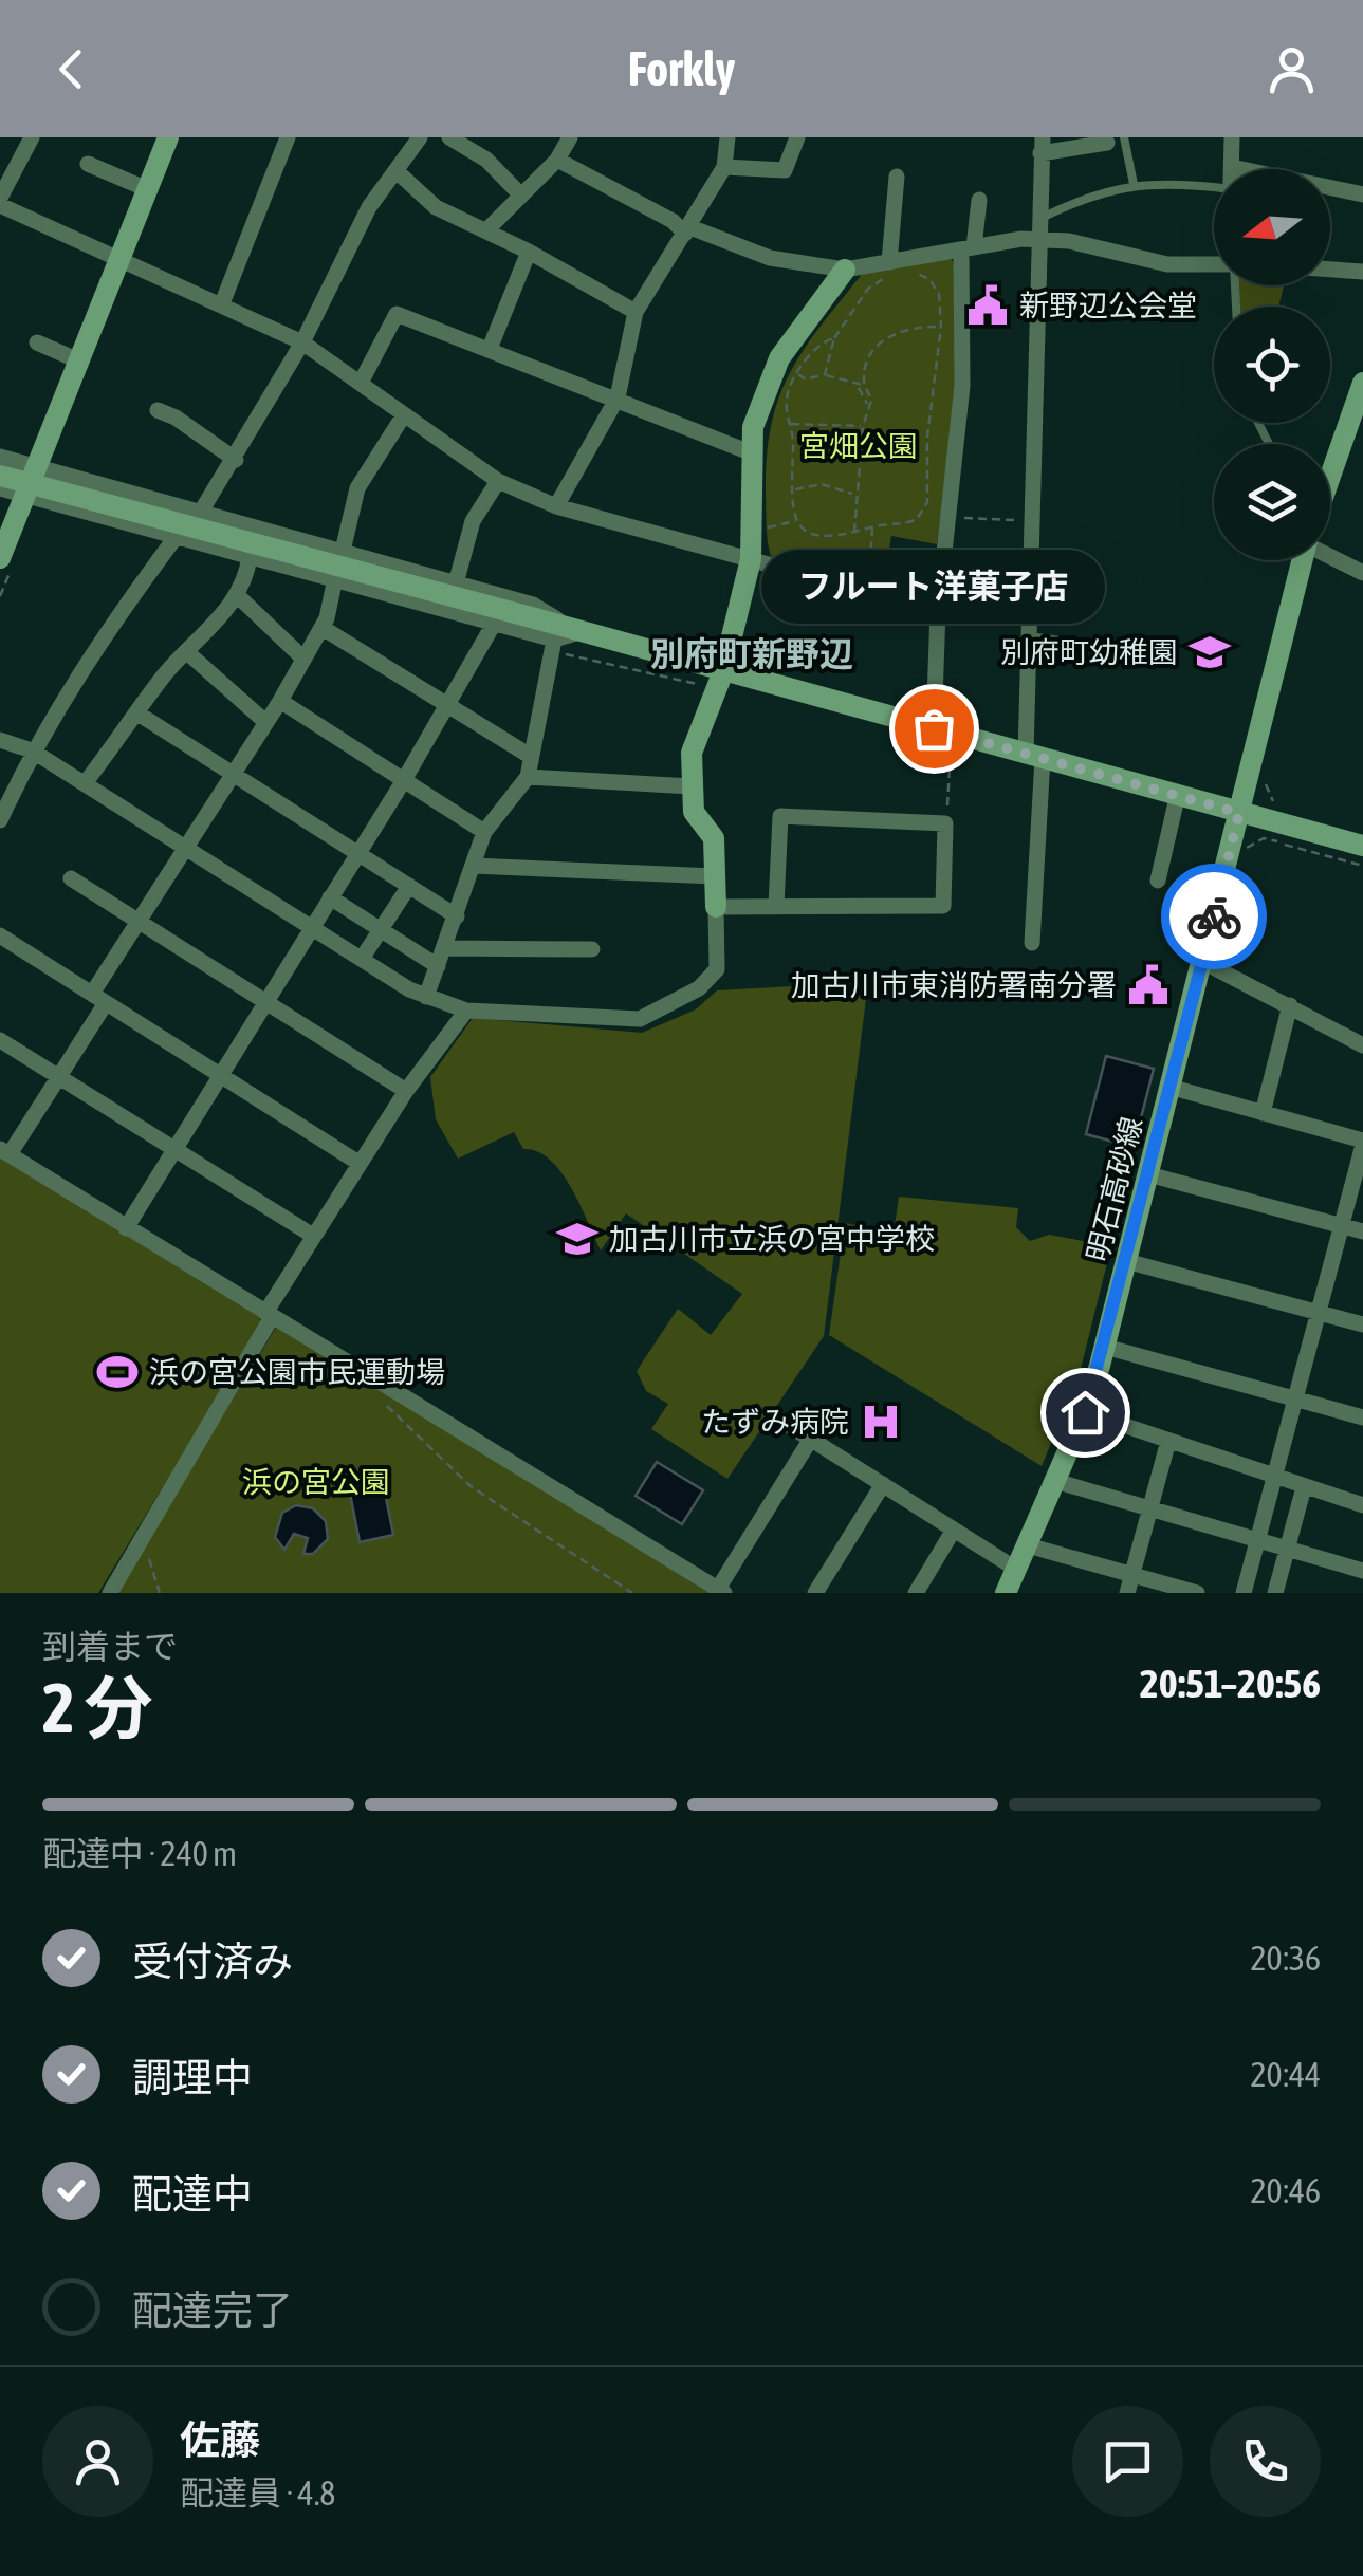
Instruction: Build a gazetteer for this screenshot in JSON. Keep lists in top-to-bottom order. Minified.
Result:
{"streets":{"street":["明石高砂線"]},"districts":["別府町新野辺"],"parks":["宮畑公園","浜の宮公園"],"places":{"public building":["新野辺公会堂","加古川市東消防署南分署"],"school or university":["別府町幼稚園","加古川市立浜の宮中学校"],"other":["フルート洋菓子店"],"sports":["浜の宮公園市民運動場"],"hospital":["たずみ病院"]},"north":"left","page":{"header":"Forkly","bubble":"フルート洋菓子店","heading":["2 分","到着まで","20:51–20:56"],"panel":["佐藤","配達員 · 4.8"],"bar":"配達中 · 240 m","list":[["受付済み","20:36"],["調理中","20:44"],["配達中","20:46"],"配達完了"]}}
